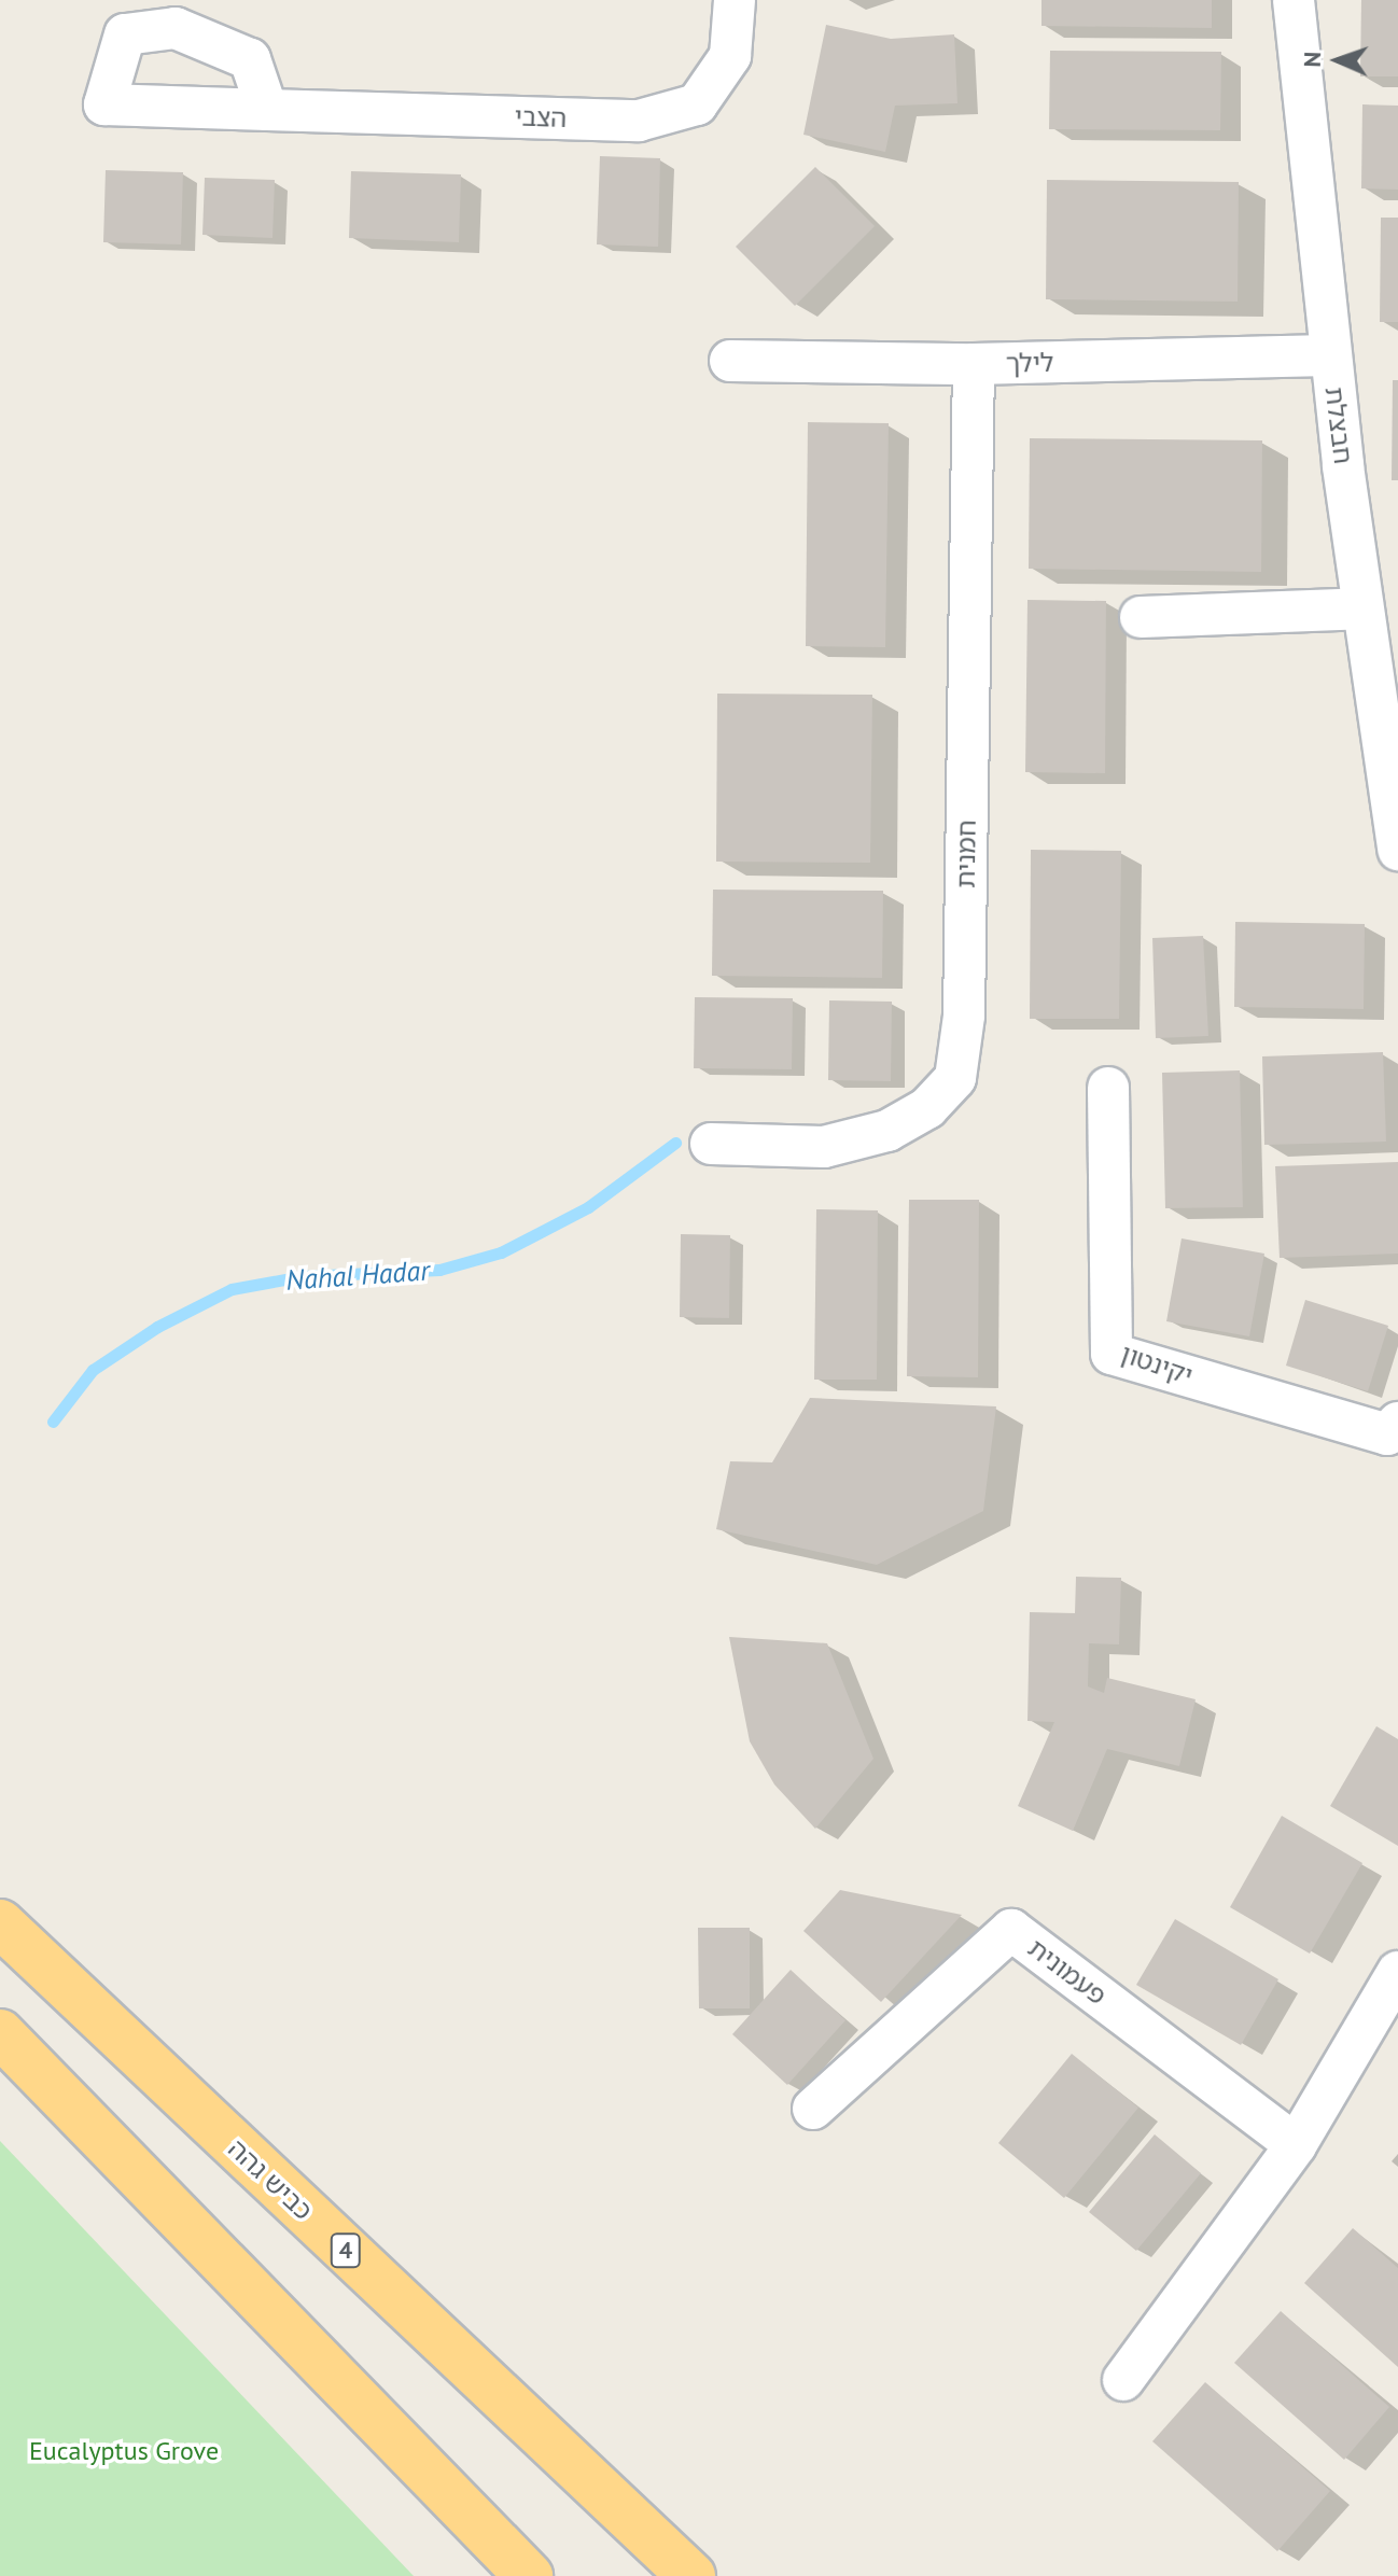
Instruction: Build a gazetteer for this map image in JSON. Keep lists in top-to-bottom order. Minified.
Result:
{"streets":{"highway":["כביש גהה","4"],"street":["הצבי","לילך","חבצלת","חמנית","יקינטון","פעמונית"]},"crossings":[["לילך","חבצלת"],["לילך","חמנית"]],"water":["Nahal Hadar"],"parks":["Eucalyptus Grove"],"north":"left"}
